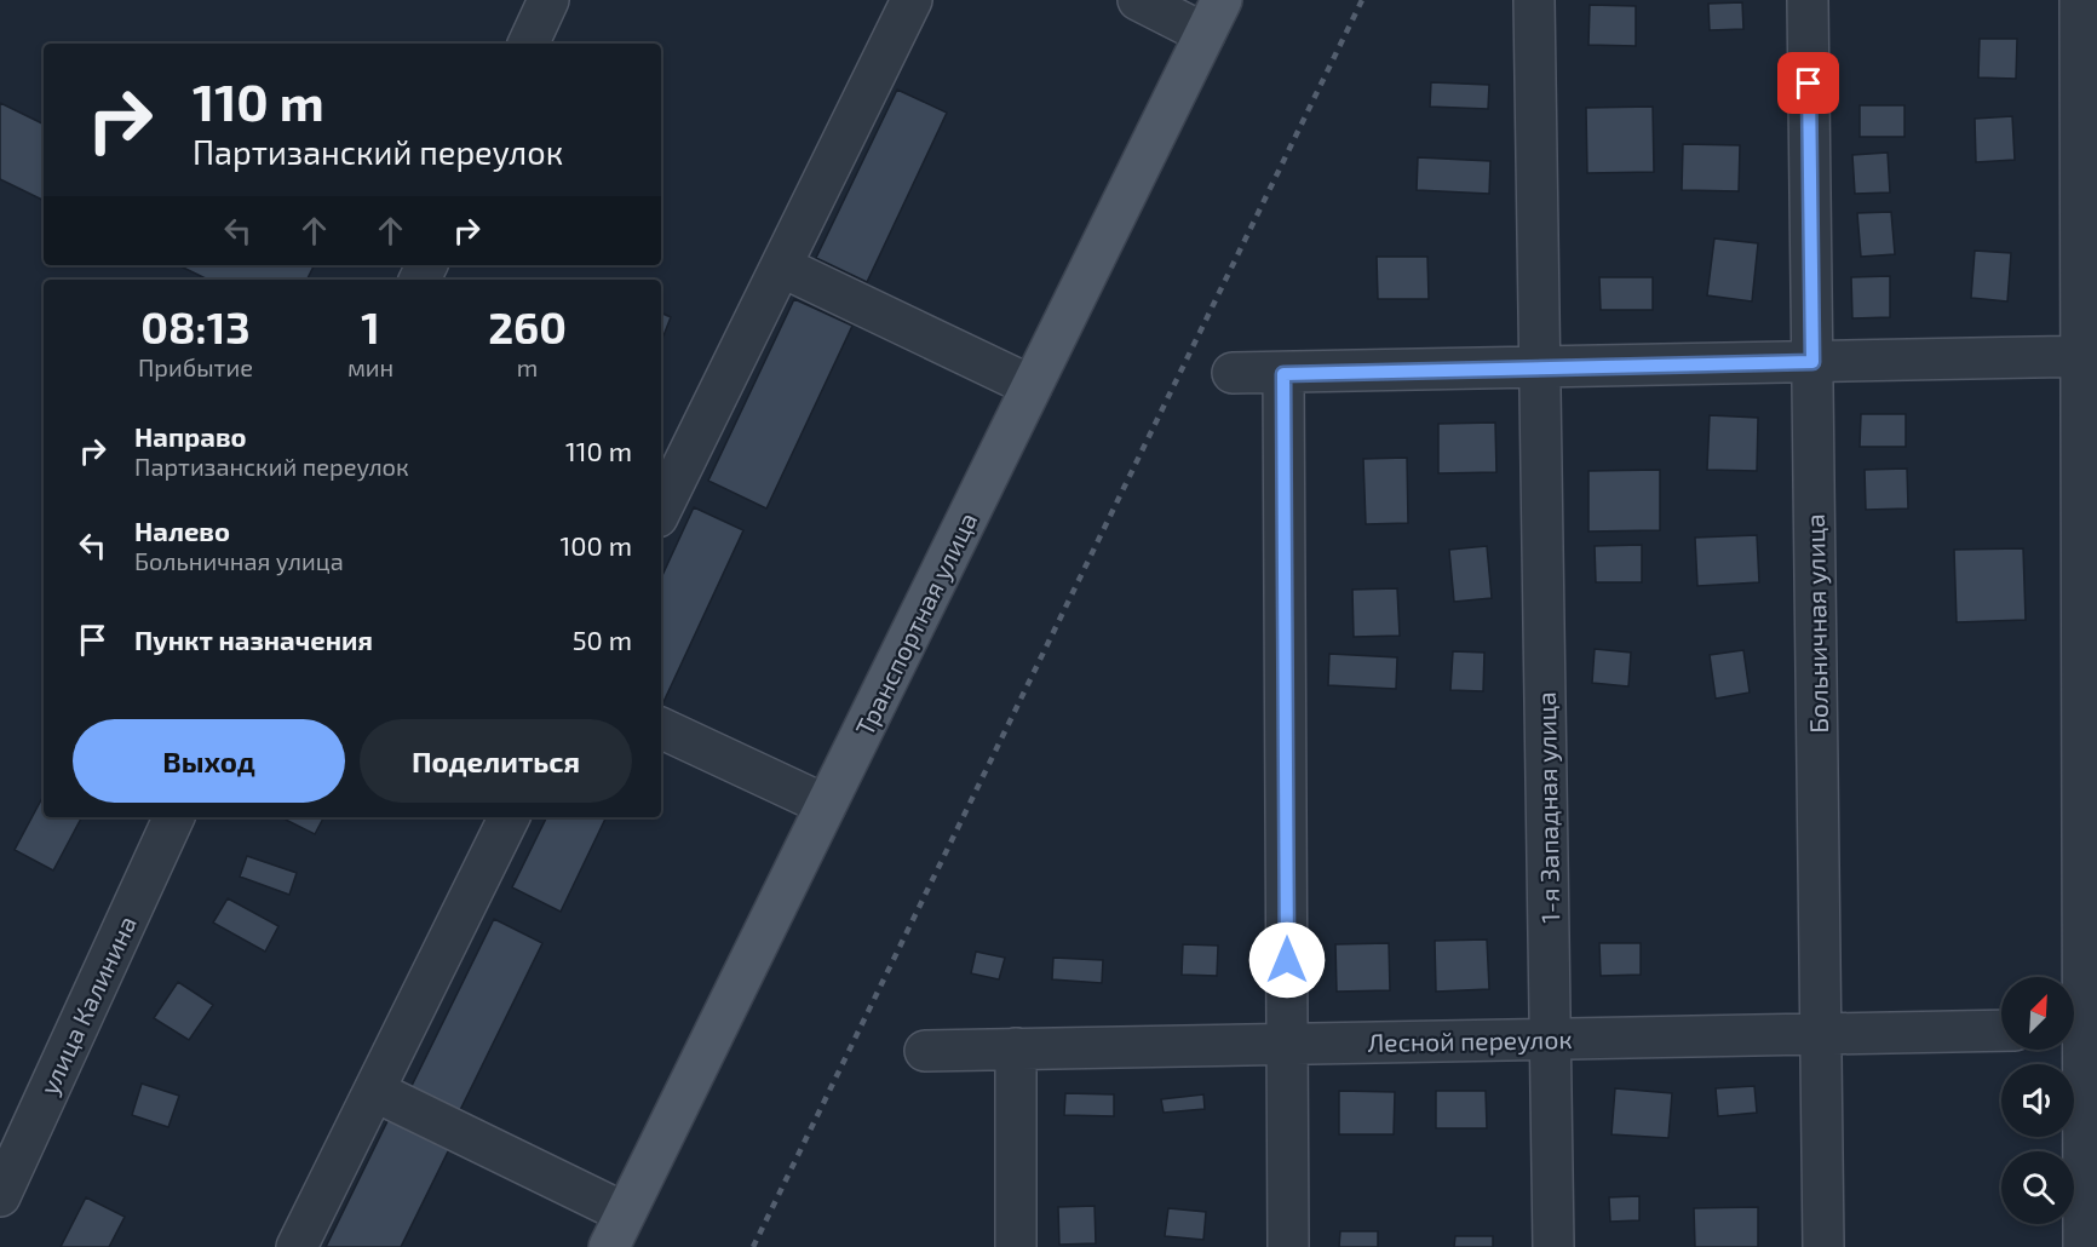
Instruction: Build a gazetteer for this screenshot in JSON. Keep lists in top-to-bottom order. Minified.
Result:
{"streets":{"main road":["Транспортная улица"],"street":["Больничная улица","1-я Западная улица","улица Калинина","Лесной переулок"]},"crossings":[["Больничная улица","Лесной переулок"],["1-я Западная улица","Лесной переулок"]],"north":"top right","page":{"turn":["110 m","Партизанский переулок"],"eta":["08:13","Прибытие","1","мин","260","m"],"list":[{"name":"Направо","note":"Партизанский переулок","value":"110 m"},{"name":"Налево","note":"Больничная улица","value":"100 m"},{"name":"Пункт назначения","value":"50 m"}],"buttons":["Выход","Поделиться"]}}
